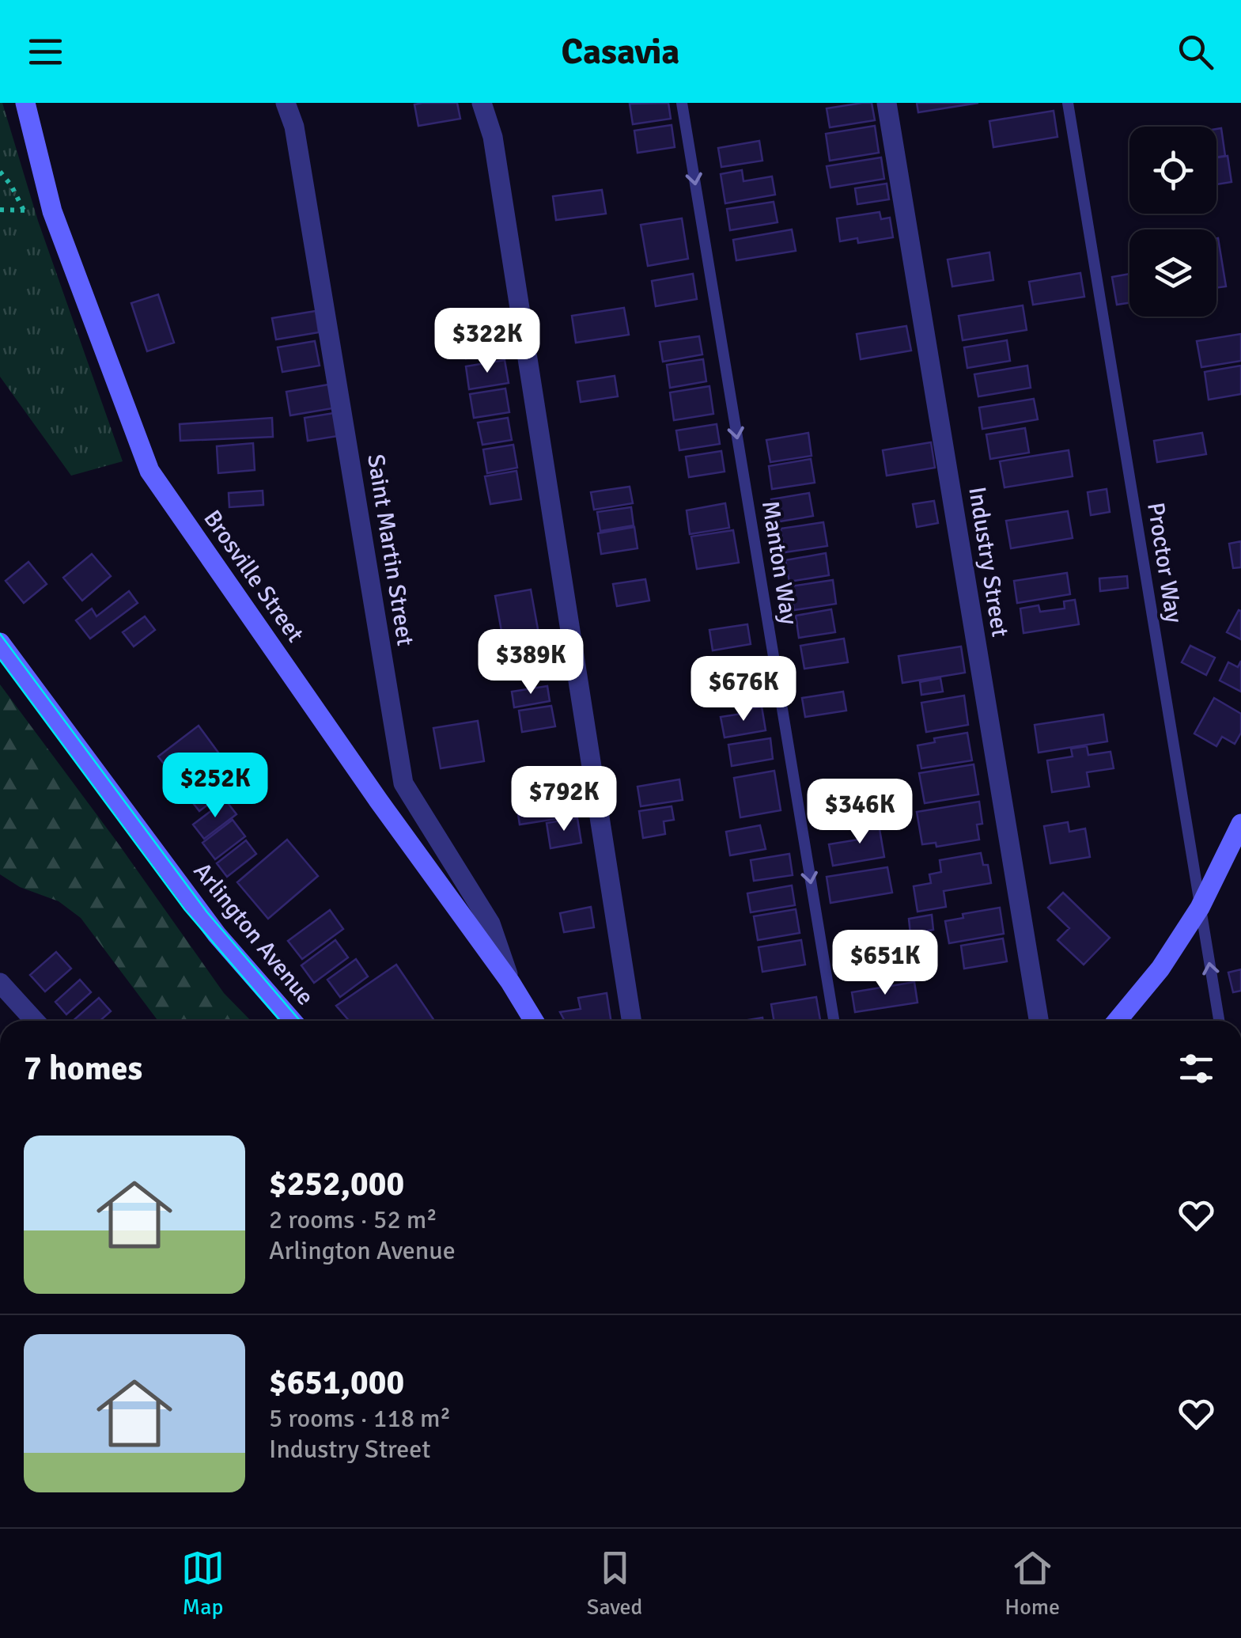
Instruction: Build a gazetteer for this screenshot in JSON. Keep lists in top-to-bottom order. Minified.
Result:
{"streets":{"street":["Saint Martin Street","Industry Street","Brosville Street","Arlington Avenue"],"lane":["Manton Way","Proctor Way"]},"crossings":[["Saint Martin Street","Brosville Street"]],"one_way":["Manton Way"],"page":{"header":"Casavia","price":["$322K","$389K","$676K","$252K","$792K","$346K","$651K"],"heading":"7 homes","list":[{"name":"$252,000","note":"2 rooms · 52 m² · Arlington Avenue"},{"name":"$651,000","note":"5 rooms · 118 m² · Industry Street"}],"tabs":["Map","Saved","Home"]}}
